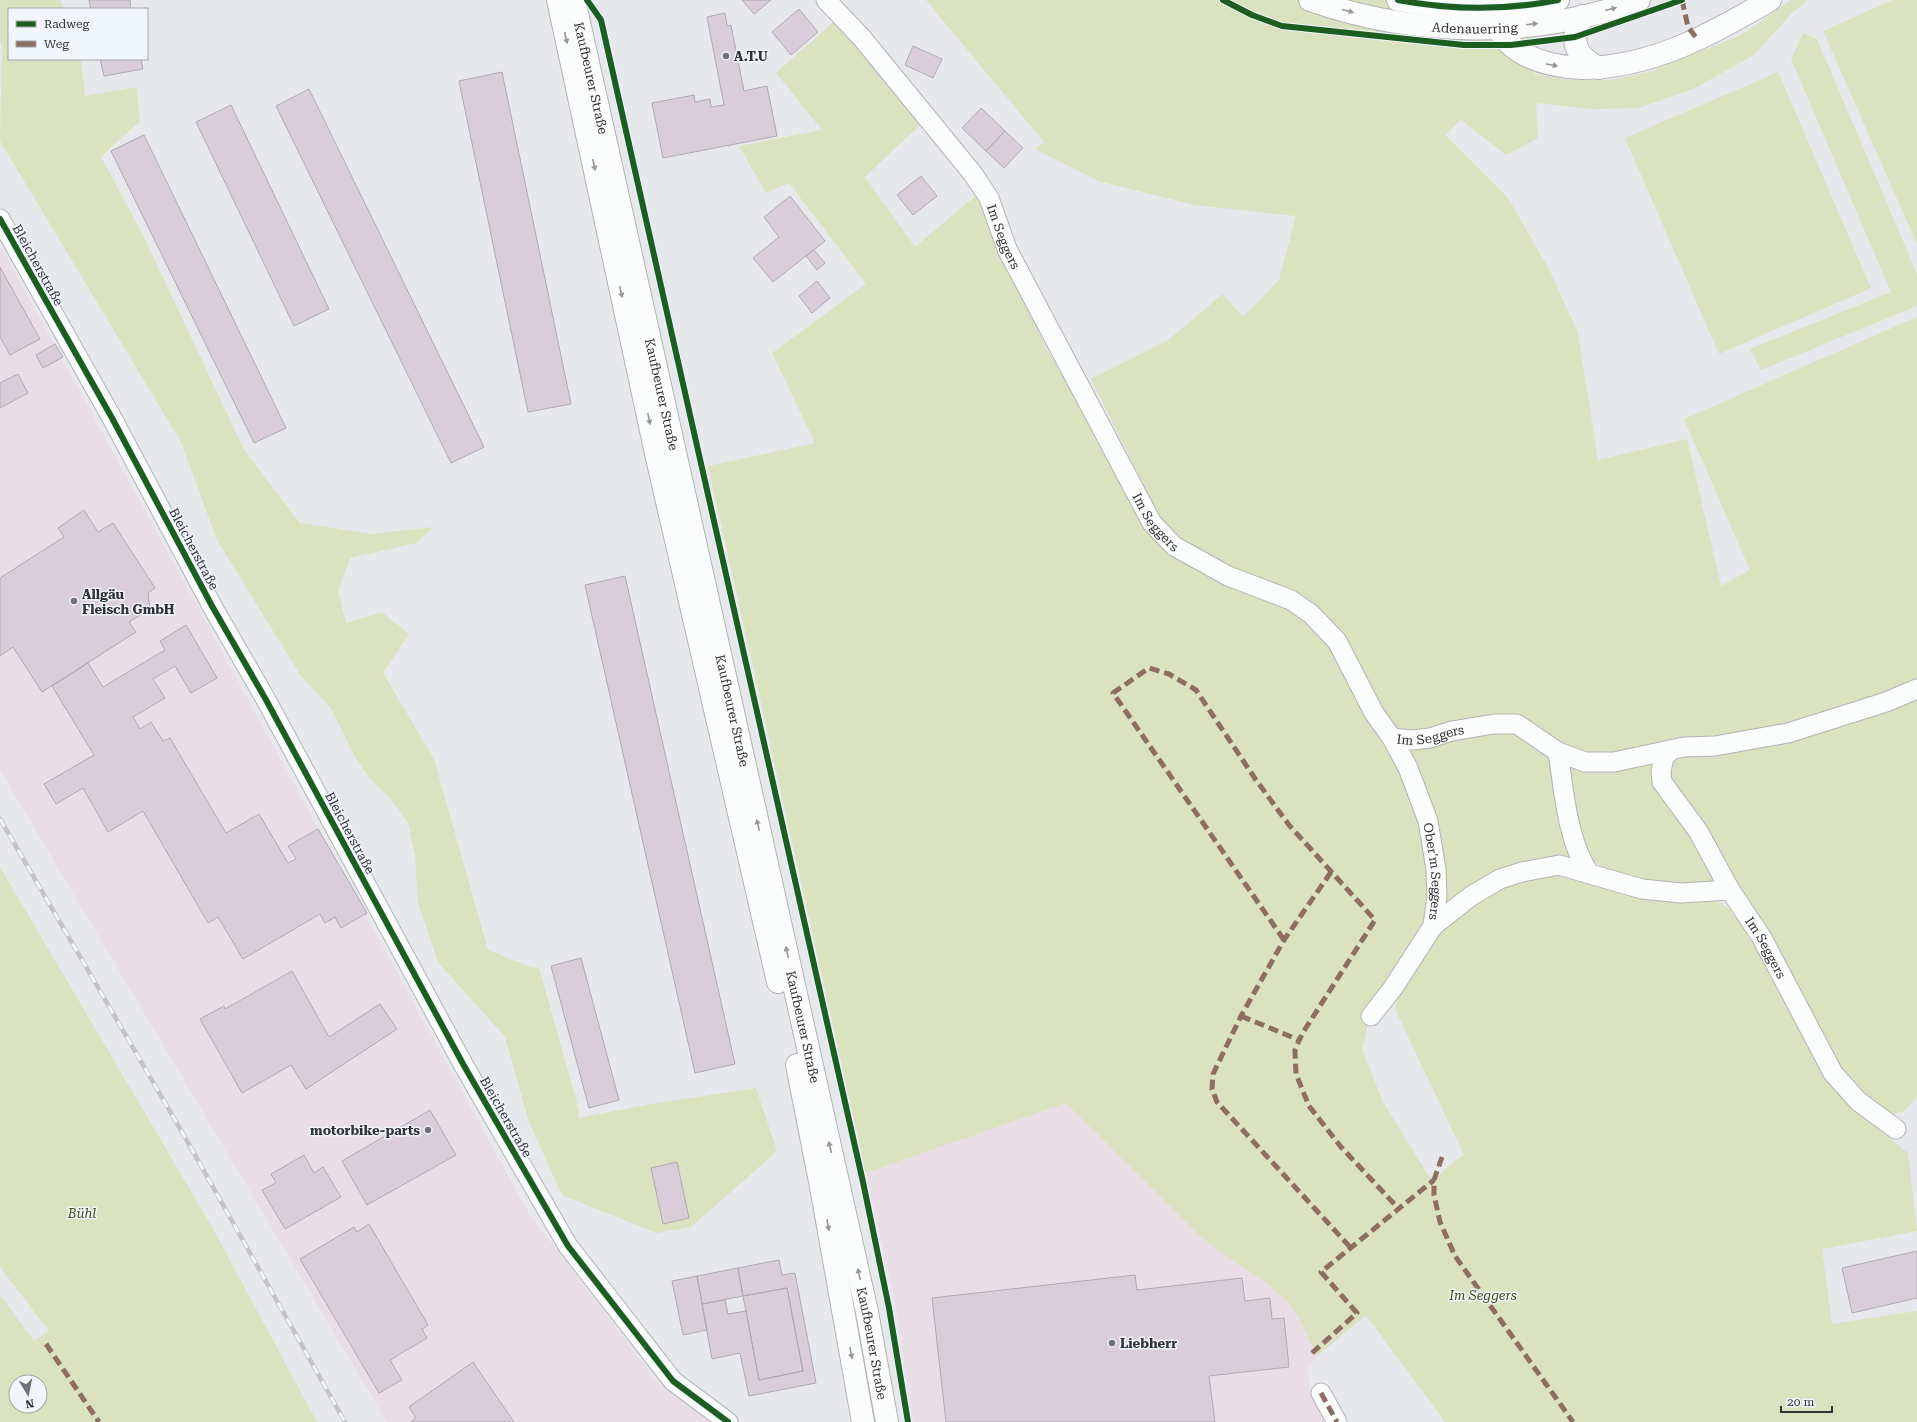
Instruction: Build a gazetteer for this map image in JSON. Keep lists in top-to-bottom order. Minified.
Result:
{"streets":{"main road":["Adenauerring","Kaufbeurer Straße"],"street":["Im Seggers","Bleicherstraße","Ober'm Seggers"]},"crossings":[["Im Seggers","Ober'm Seggers"]],"parks":["Bühl","Im Seggers"],"places":["A.T.U","Allgäu Fleisch GmbH","motorbike-parts","Liebherr"],"legend":["Radweg","Weg"],"scale_bar":"20 m","north":"bottom"}
